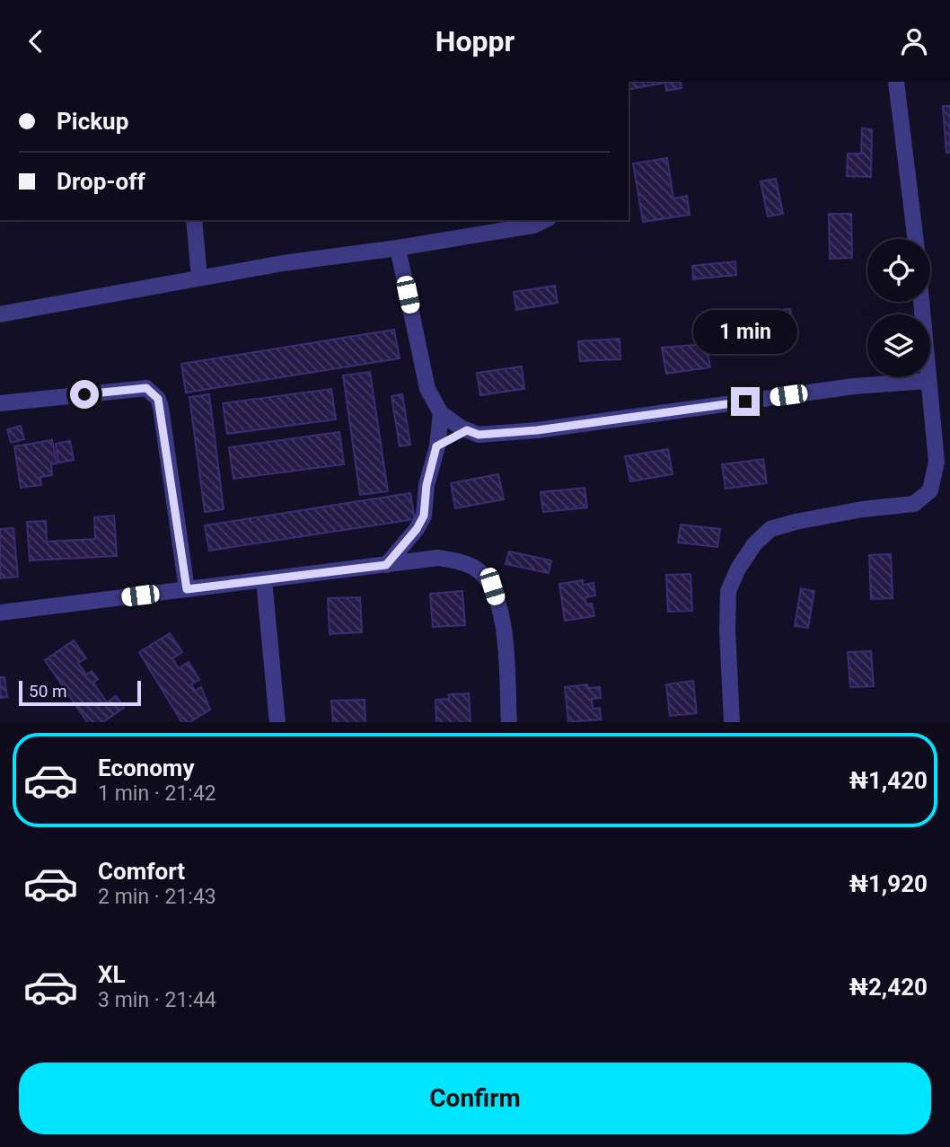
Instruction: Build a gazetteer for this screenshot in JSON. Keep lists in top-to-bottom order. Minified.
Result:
{"scale_bar":"50 m","page":{"header":"Hoppr","banner":["Pickup","Drop-off"],"bubble":"1 min","scale":"50 m","list":[{"name":"Economy","note":"1 min · 21:42","value":"₦1,420"},{"name":"Comfort","note":"2 min · 21:43","value":"₦1,920"},{"name":"XL","note":"3 min · 21:44","value":"₦2,420"}],"buttons":"Confirm"}}
